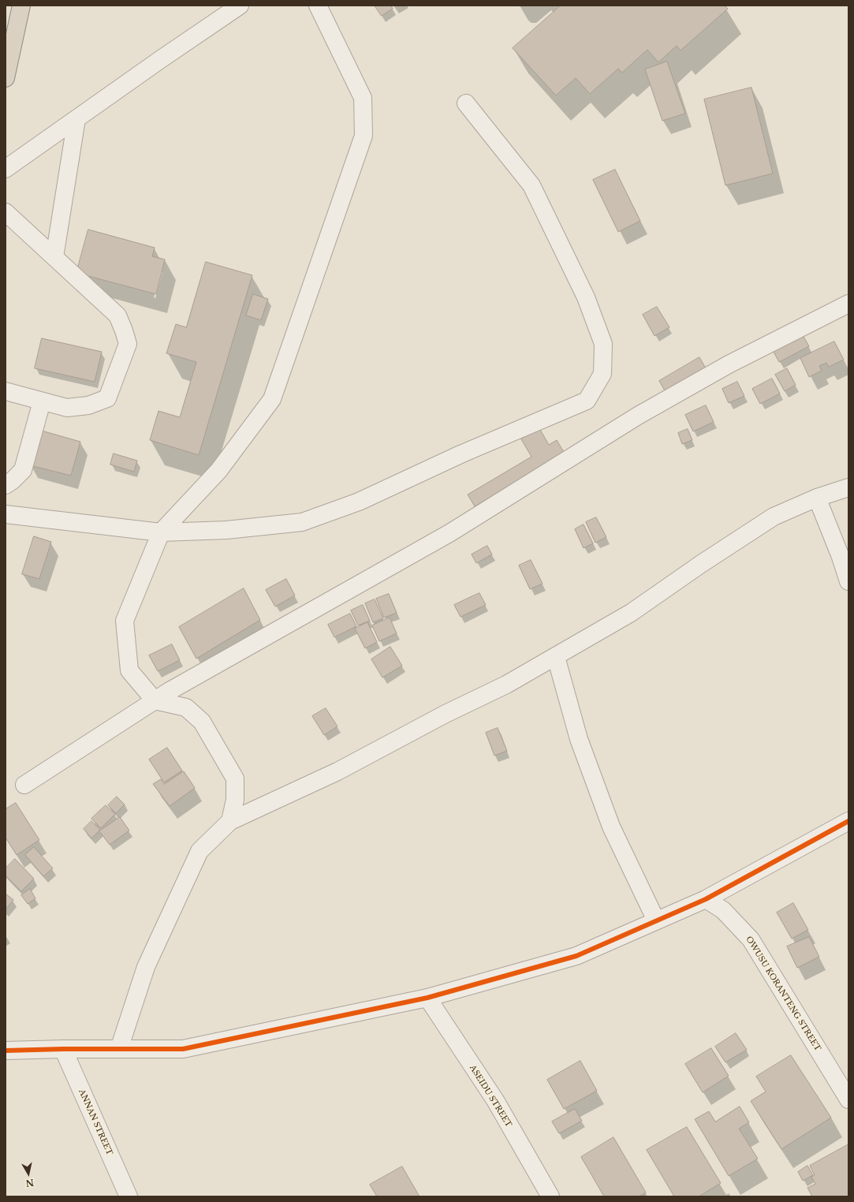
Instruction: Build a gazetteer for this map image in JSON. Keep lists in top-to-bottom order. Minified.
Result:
{"streets":{"street":["OWUSU KORANTENG STREET","ASEIDU STREET","ANNAN STREET"]},"north":"bottom"}
